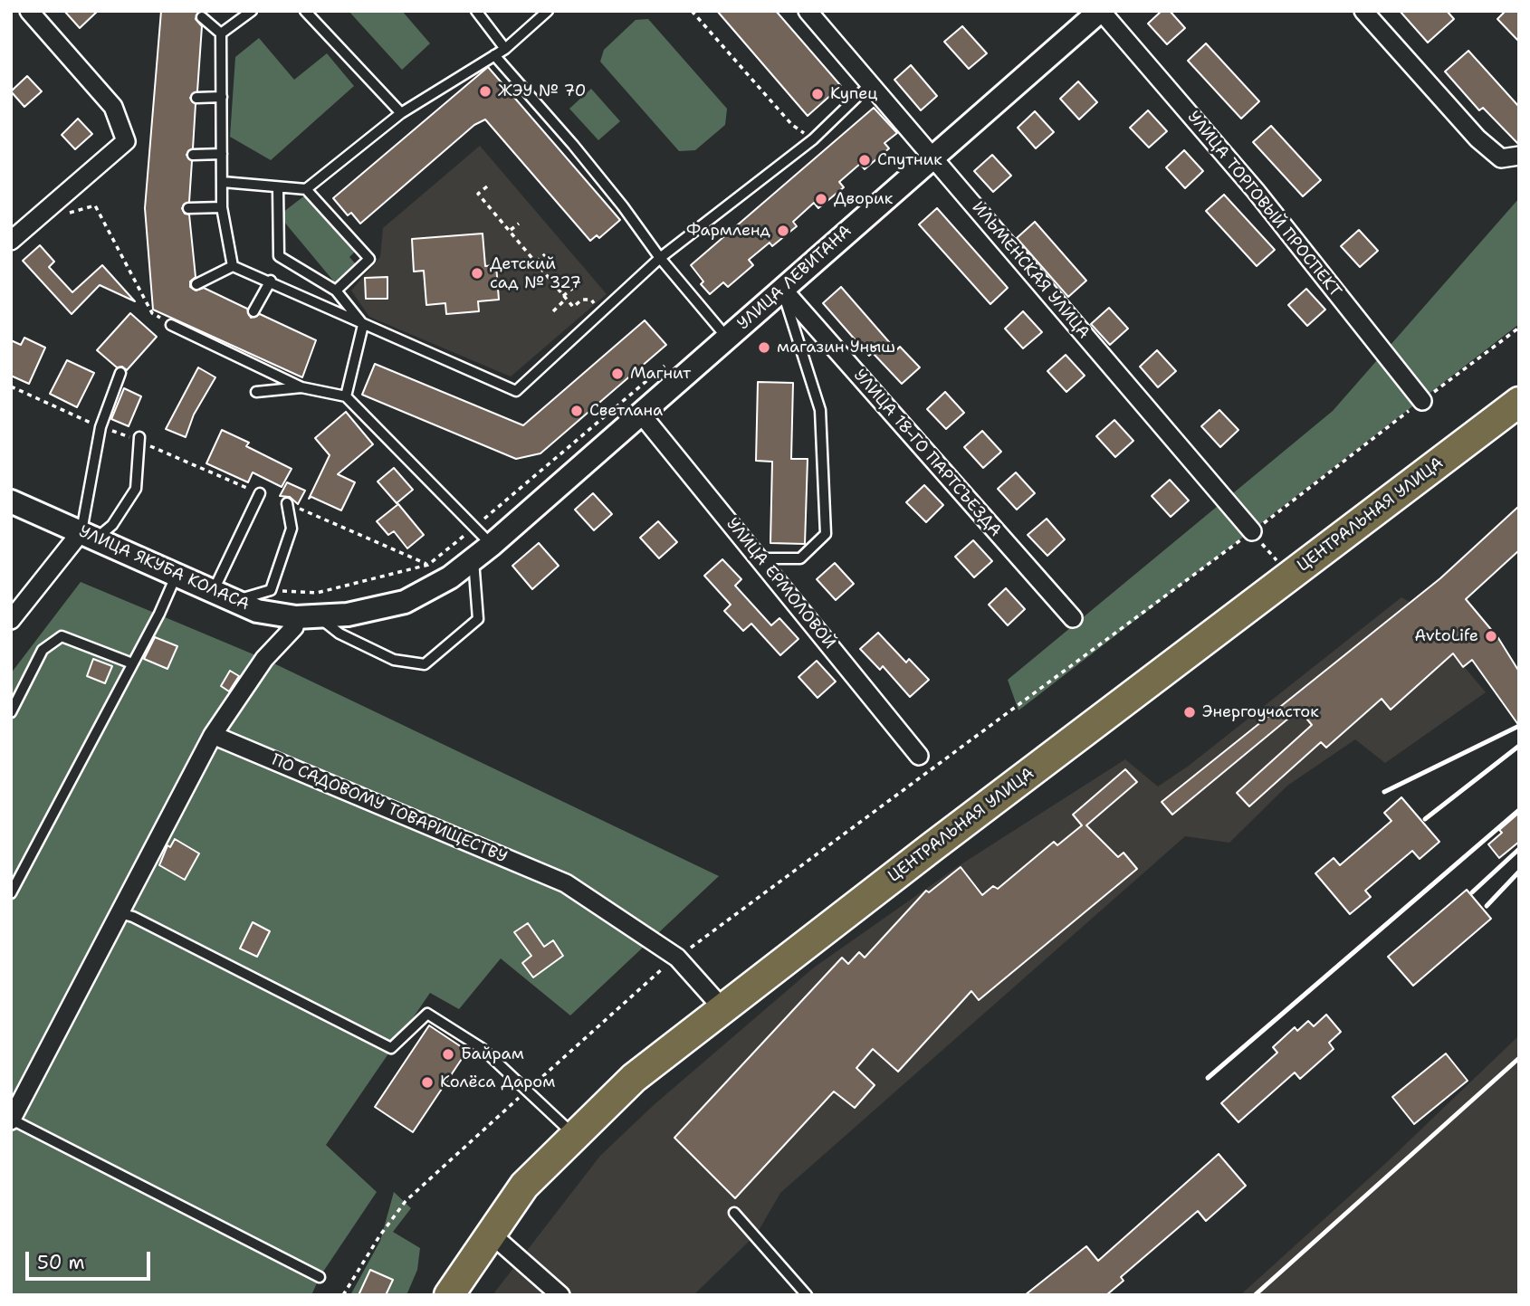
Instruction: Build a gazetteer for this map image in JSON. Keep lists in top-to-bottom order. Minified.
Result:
{"streets":{"main road":["ЦЕНТРАЛЬНАЯ УЛИЦА"],"street":["УЛИЦА ТОРГОВЫЙ ПРОСПЕКТ","ИЛЬМЕНСКАЯ УЛИЦА","УЛИЦА ЛЕВИТАНА","УЛИЦА 18-ГО ПАРТСЪЕЗДА","УЛИЦА ЯКУБА КОЛАСА","УЛИЦА ЕРМОЛОВОЙ","ПО САДОВОМУ ТОВАРИЩЕСТВУ"]},"crossings":[["УЛИЦА ТОРГОВЫЙ ПРОСПЕКТ","УЛИЦА ЛЕВИТАНА"],["ИЛЬМЕНСКАЯ УЛИЦА","УЛИЦА ЛЕВИТАНА"],["УЛИЦА ЛЕВИТАНА","УЛИЦА 18-ГО ПАРТСЪЕЗДА"],["УЛИЦА ЛЕВИТАНА","УЛИЦА ЯКУБА КОЛАСА"],["УЛИЦА ЛЕВИТАНА","УЛИЦА ЕРМОЛОВОЙ"],["ЦЕНТРАЛЬНАЯ УЛИЦА","ПО САДОВОМУ ТОВАРИЩЕСТВУ"]],"places":["ЖЭУ № 70","Купец","Спутник","Дворик","Фармленд","Детский сад № 327","магазин Уныш","Магнит","Светлана","AvtoLife","Энергоучасток","Байрам","Колёса Даром"],"scale_bar":"50 m"}
